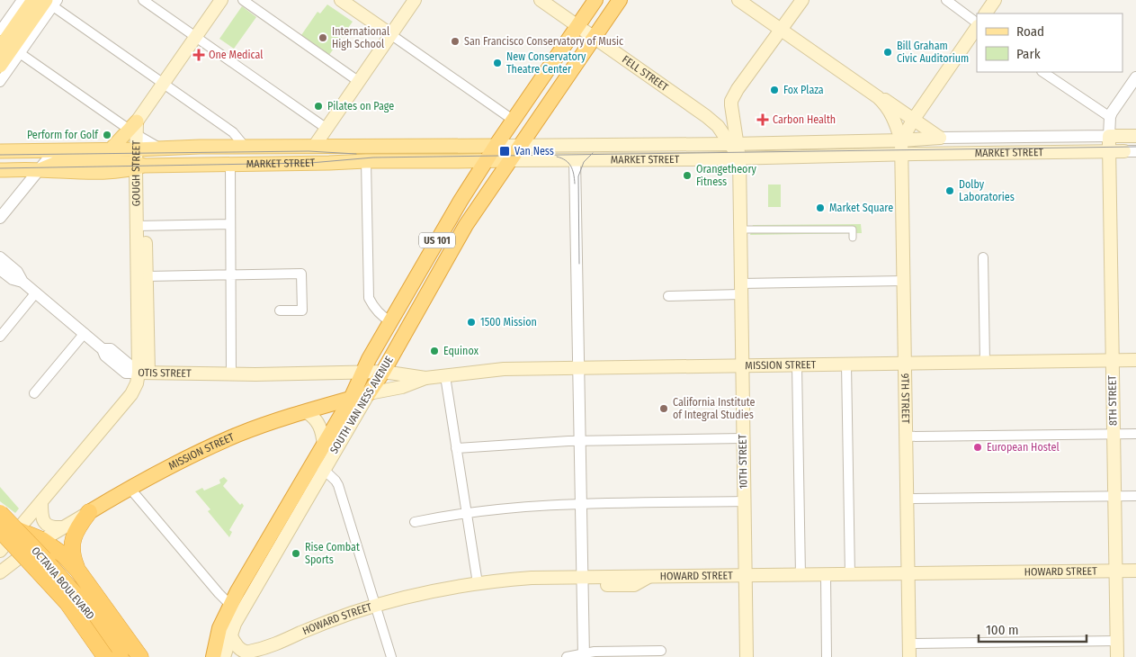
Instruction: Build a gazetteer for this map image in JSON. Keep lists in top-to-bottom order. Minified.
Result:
{"streets":{"highway":["US 101","MISSION STREET","SOUTH VAN NESS AVENUE","OCTAVIA BOULEVARD"],"main road":["FELL STREET","MARKET STREET","GOUGH STREET","OTIS STREET","9TH STREET","8TH STREET","10TH STREET","HOWARD STREET"]},"crossings":[["FELL STREET","MARKET STREET"],["FELL STREET","US 101"],["FELL STREET","10TH STREET"],["MARKET STREET","GOUGH STREET"],["MARKET STREET","US 101"],["MARKET STREET","9TH STREET"],["MARKET STREET","8TH STREET"],["MARKET STREET","SOUTH VAN NESS AVENUE"],["MARKET STREET","10TH STREET"],["GOUGH STREET","OTIS STREET"],["US 101","SOUTH VAN NESS AVENUE"],["MISSION STREET","OTIS STREET"],["MISSION STREET","9TH STREET"],["MISSION STREET","8TH STREET"],["MISSION STREET","SOUTH VAN NESS AVENUE"],["MISSION STREET","10TH STREET"],["OTIS STREET","SOUTH VAN NESS AVENUE"],["OTIS STREET","OCTAVIA BOULEVARD"],["9TH STREET","HOWARD STREET"],["8TH STREET","HOWARD STREET"],["SOUTH VAN NESS AVENUE","HOWARD STREET"],["10TH STREET","HOWARD STREET"]],"places":{"other":["International High School","San Francisco Conservatory of Music","Bill Graham Civic Auditorium","New Conservatory Theatre Center","Fox Plaza","Pilates on Page","Perform for Golf","Orangetheory Fitness","Dolby Laboratories","Market Square","1500 Mission","Equinox","California Institute of Integral Studies","European Hostel","Rise Combat Sports"],"health":["One Medical","Carbon Health"],"transit":["Van Ness"]},"legend":["Road","Park"],"scale_bar":"100 m"}
